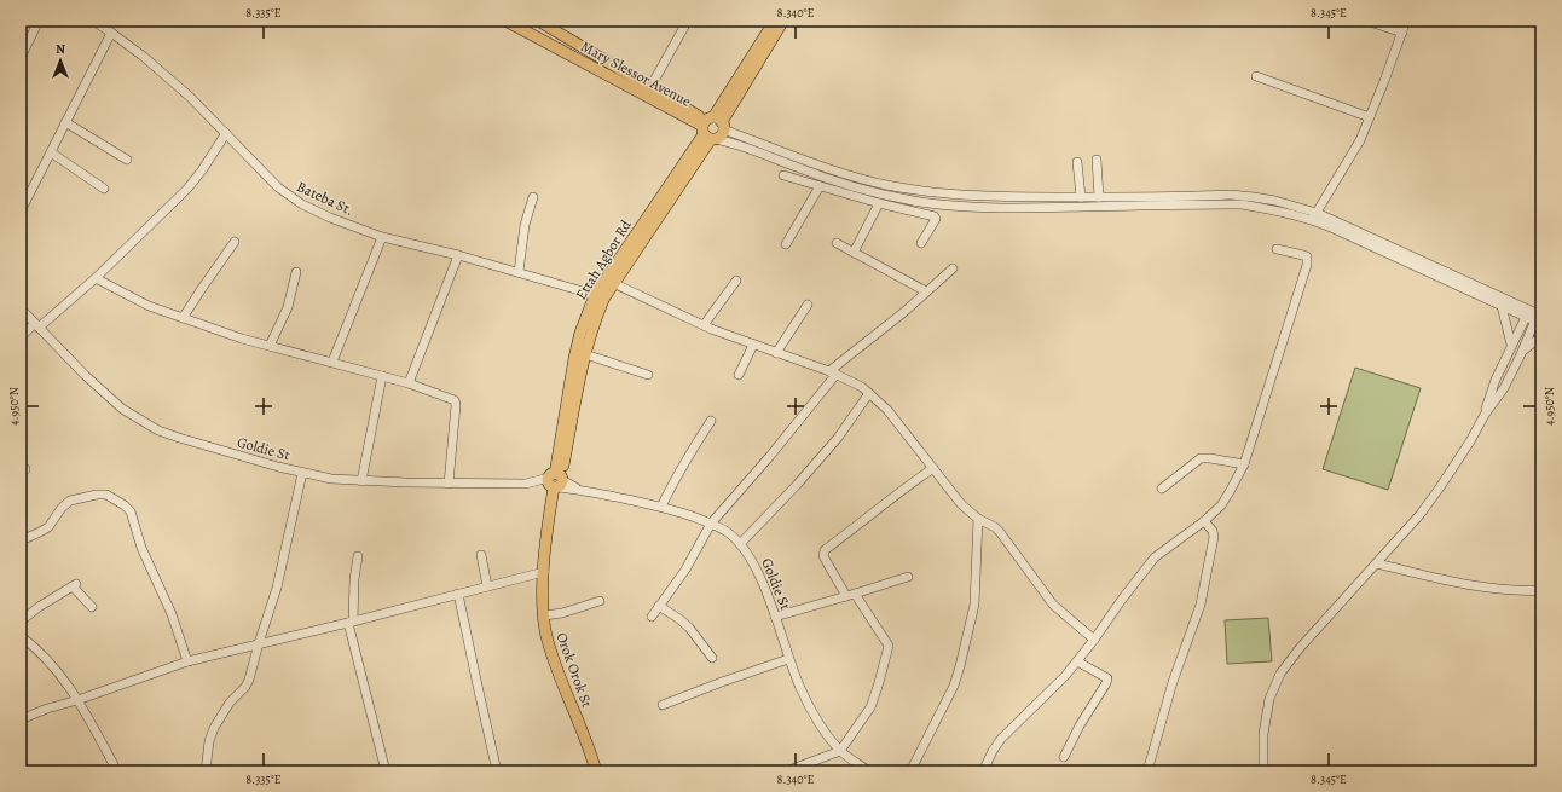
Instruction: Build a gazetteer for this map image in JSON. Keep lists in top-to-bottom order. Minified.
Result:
{"streets":{"main road":["Mary Slessor Avenue","Ettah Agbor Rd","Orok Orok St"],"street":["Bateba St.","Goldie St"]},"crossings":[["Mary Slessor Avenue","Ettah Agbor Rd"],["Bateba St.","Ettah Agbor Rd"],["Ettah Agbor Rd","Goldie St"],["Ettah Agbor Rd","Orok Orok St"],["Goldie St","Orok Orok St"]],"north":"top","coordinates":["8.335°E","8.340°E","8.345°E","4.950°N"]}
